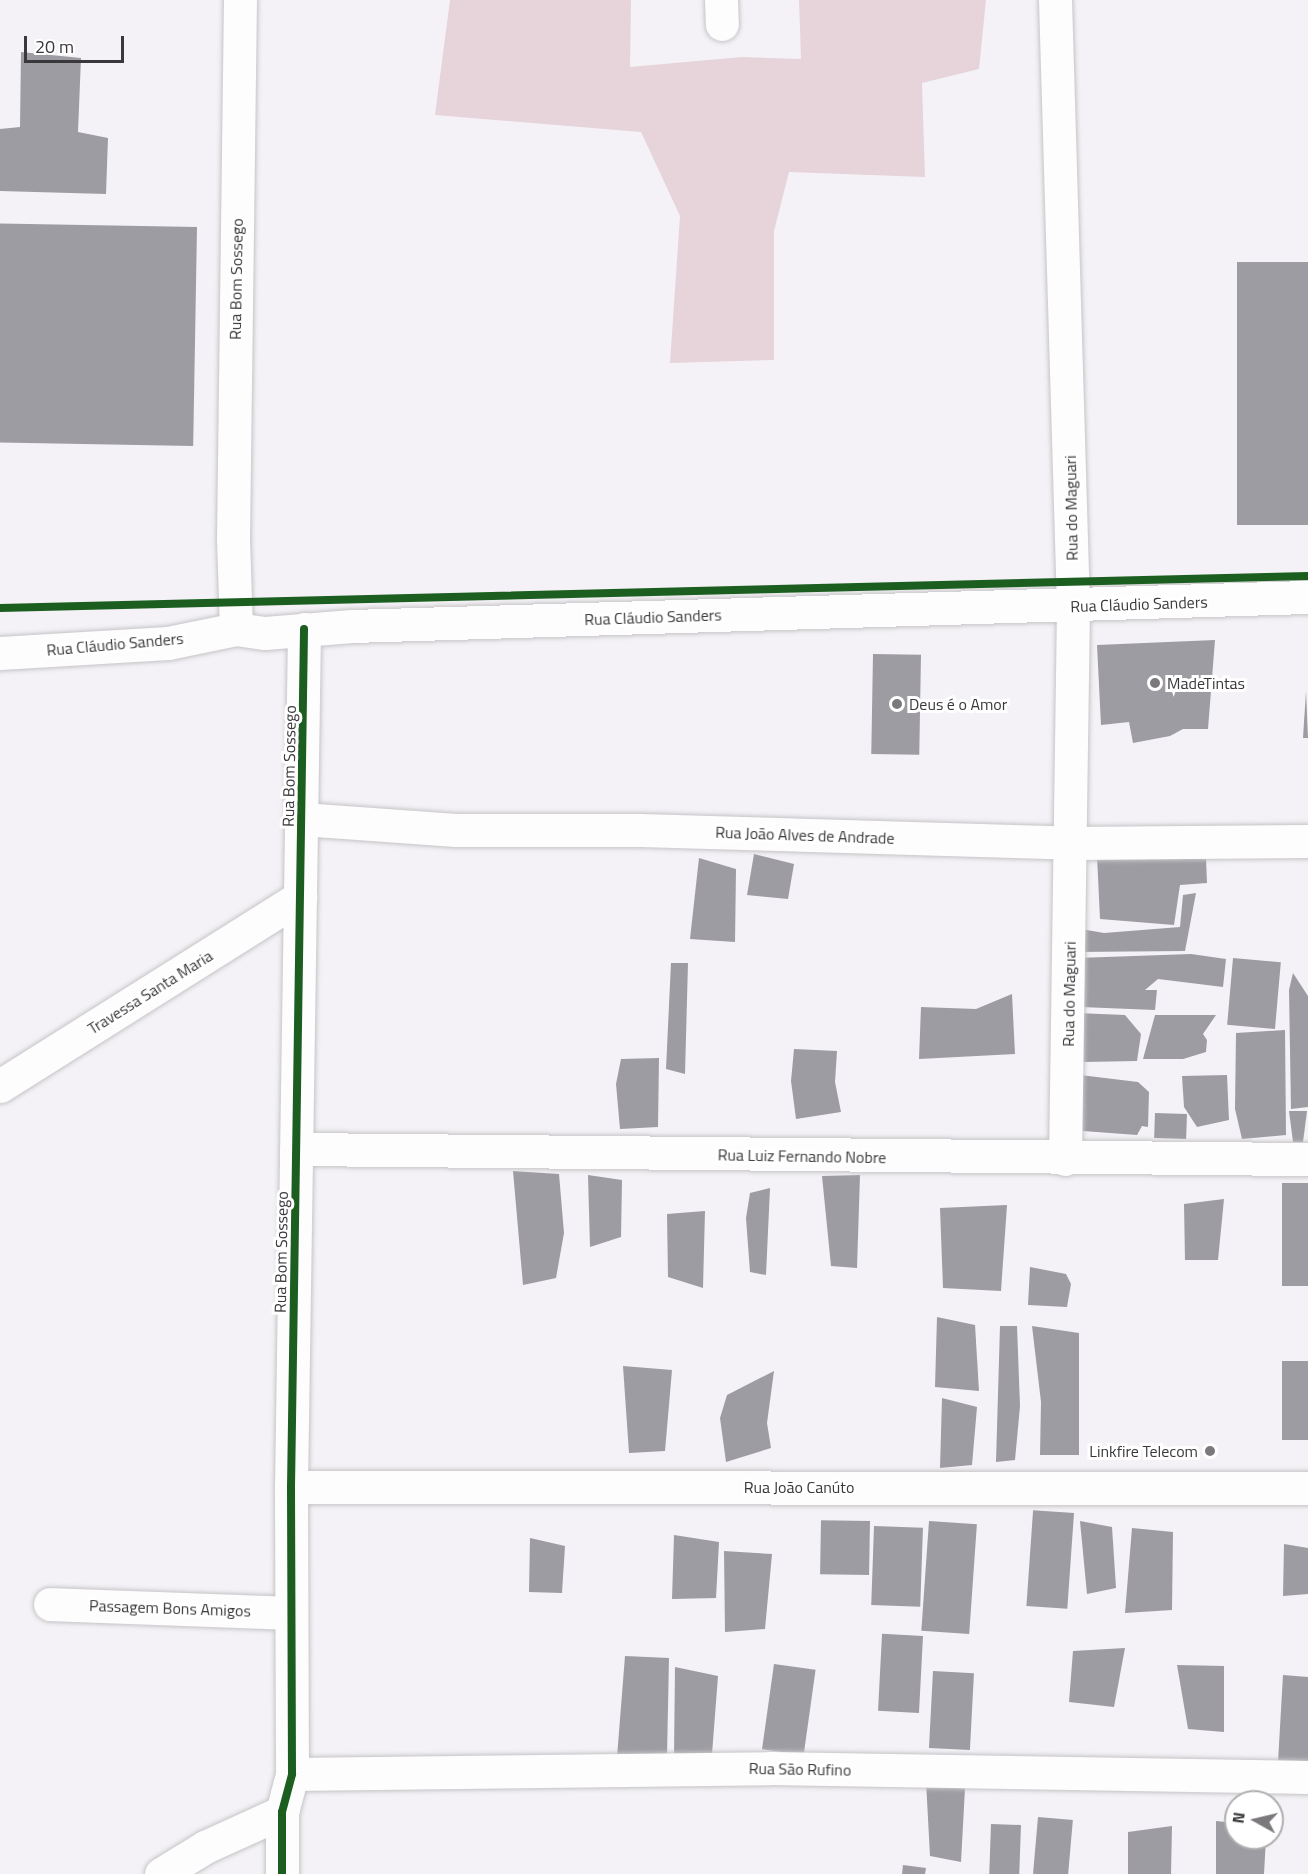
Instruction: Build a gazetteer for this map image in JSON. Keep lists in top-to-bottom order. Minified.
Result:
{"streets":{"street":["Rua Bom Sossego","Rua do Maguari","Rua Cláudio Sanders","Rua João Alves de Andrade","Travessa Santa Maria","Rua Luiz Fernando Nobre","Rua João Canúto","Passagem Bons Amigos","Rua São Rufino"]},"crossings":[["Rua Bom Sossego","Rua Cláudio Sanders"],["Rua Bom Sossego","Rua João Alves de Andrade"],["Rua Bom Sossego","Travessa Santa Maria"],["Rua Bom Sossego","Rua Luiz Fernando Nobre"],["Rua Bom Sossego","Rua João Canúto"],["Rua Bom Sossego","Passagem Bons Amigos"],["Rua Bom Sossego","Rua São Rufino"],["Rua do Maguari","Rua Cláudio Sanders"],["Rua do Maguari","Rua João Alves de Andrade"],["Rua do Maguari","Rua Luiz Fernando Nobre"]],"places":["MadeTintas","Deus é o Amor","Linkfire Telecom"],"scale_bar":"20 m","north":"left"}
